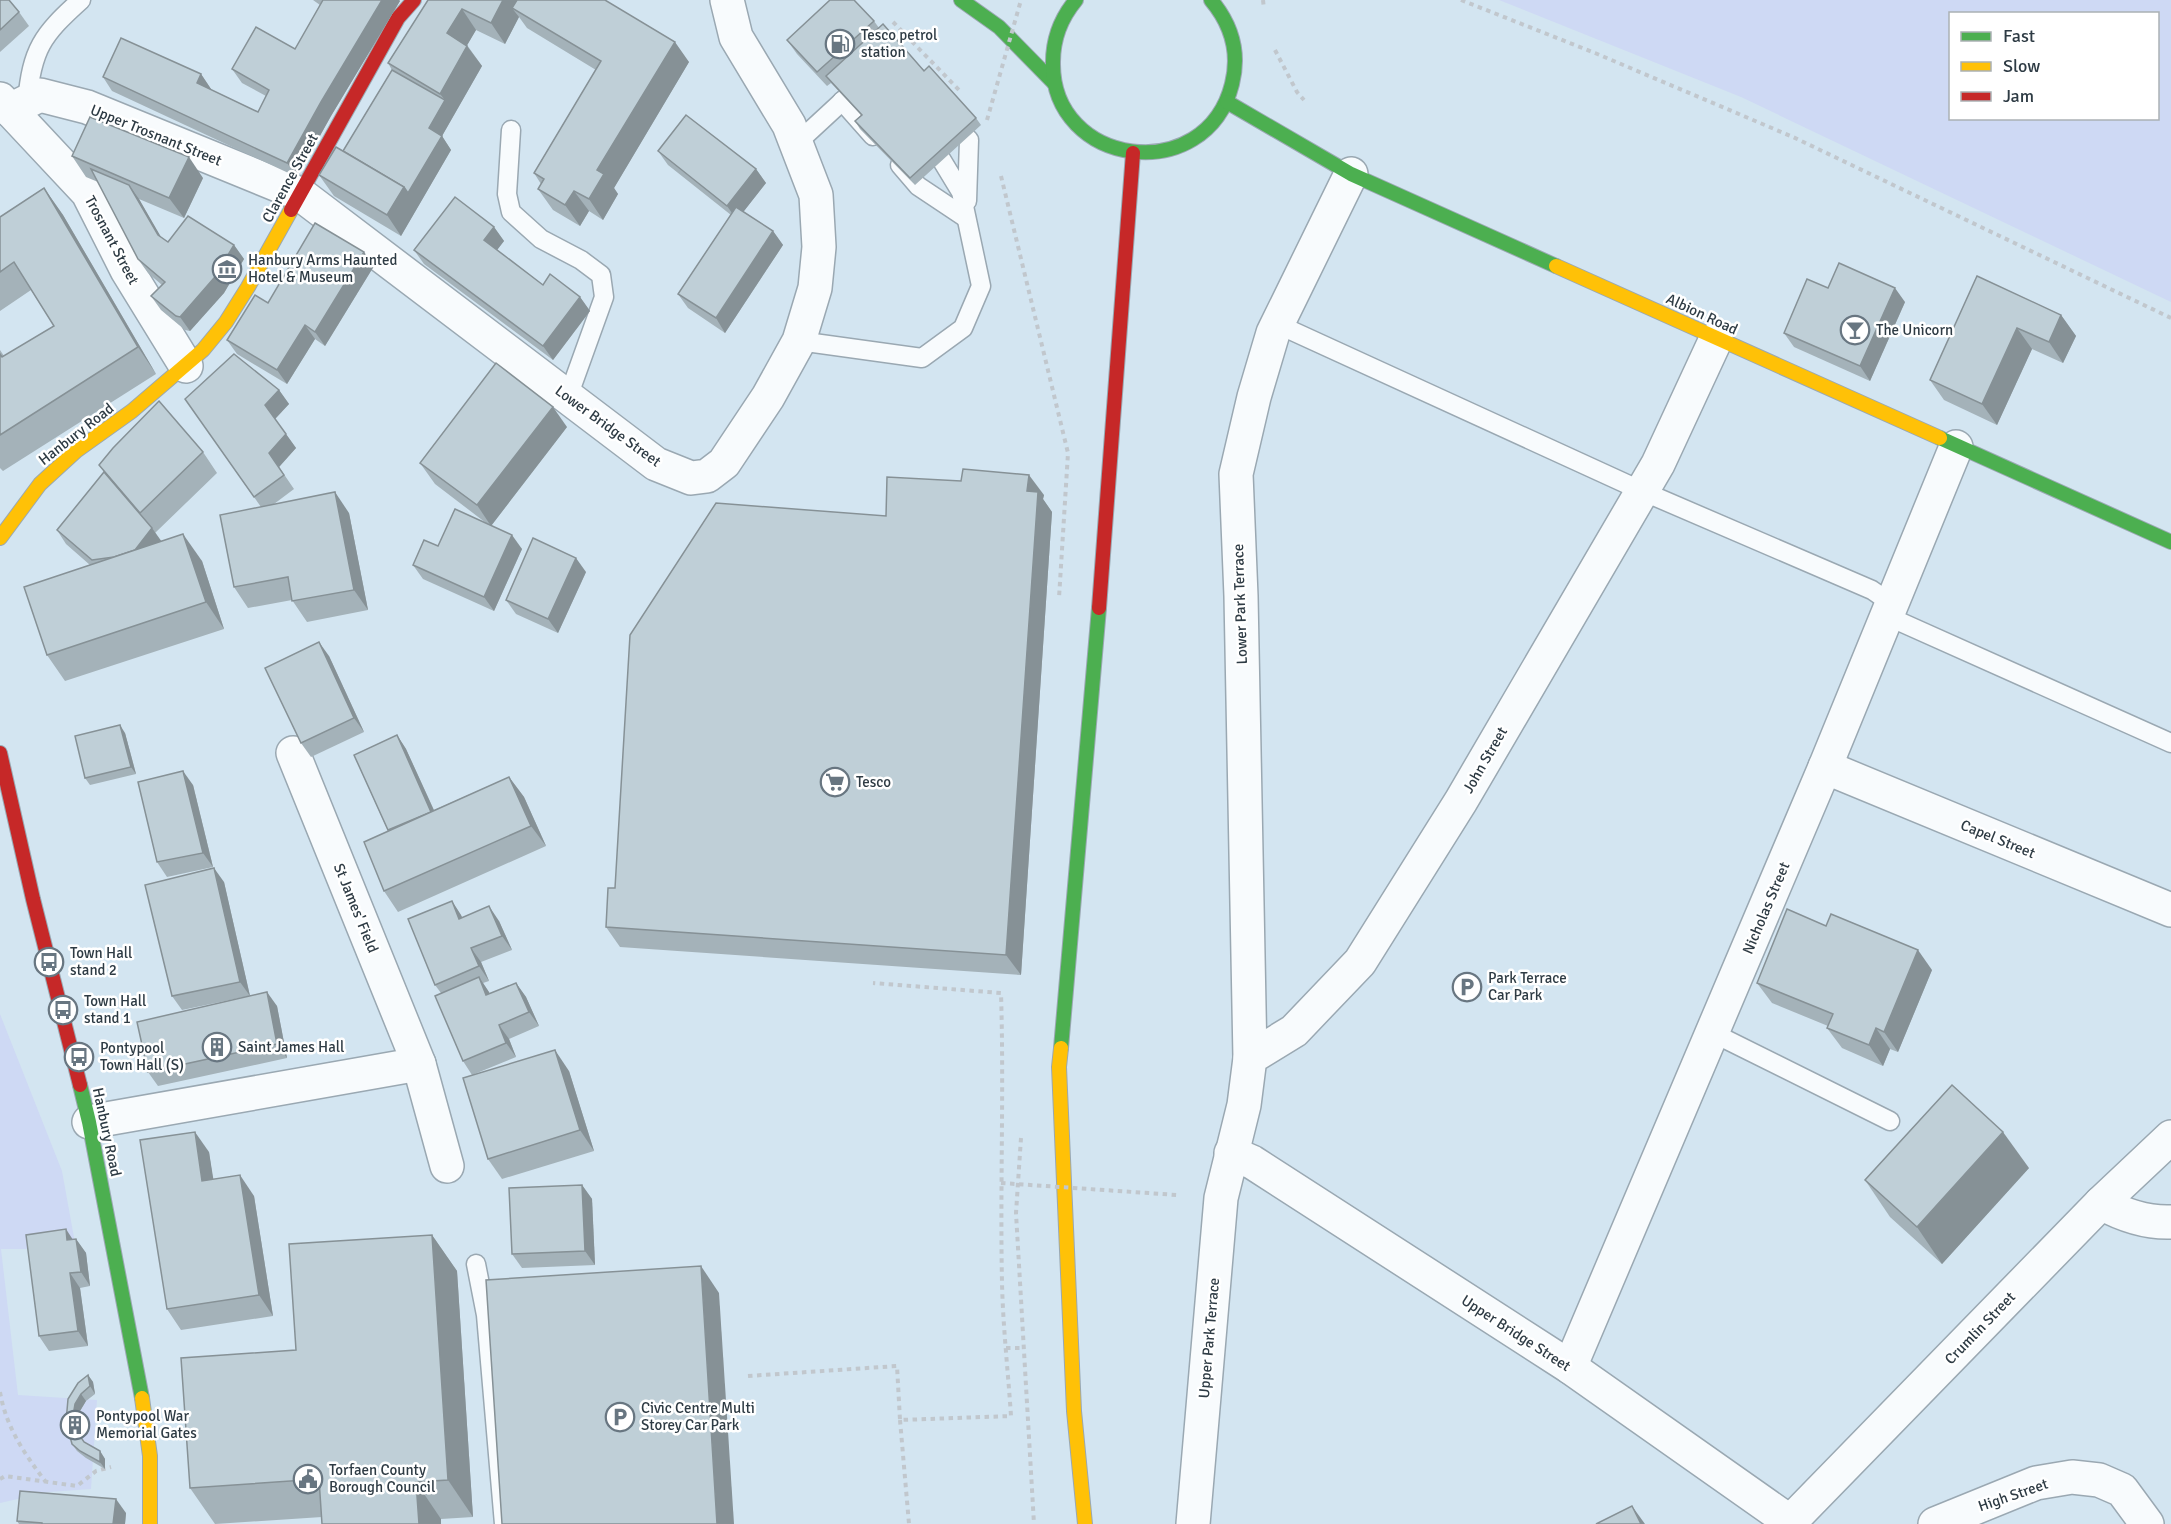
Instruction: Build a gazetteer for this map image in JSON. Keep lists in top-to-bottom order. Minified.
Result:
{"streets":{"street":["Upper Trosnant Street","Clarence Street","Trosnant Street","Albion Road","Lower Bridge Street","Hanbury Road","Lower Park Terrace","John Street","Capel Street","St James' Field","Nicholas Street","Crumlin Street","Upper Bridge Street","Upper Park Terrace","High Street"]},"crossings":[["Upper Trosnant Street","Clarence Street"],["Upper Trosnant Street","Trosnant Street"],["Upper Trosnant Street","Lower Bridge Street"],["Clarence Street","Trosnant Street"],["Clarence Street","Lower Bridge Street"],["Clarence Street","Hanbury Road"],["Trosnant Street","Hanbury Road"],["Albion Road","Lower Park Terrace"],["Albion Road","John Street"],["Albion Road","Nicholas Street"],["Lower Park Terrace","John Street"],["Capel Street","Nicholas Street"],["Nicholas Street","Upper Bridge Street"],["Crumlin Street","Upper Bridge Street"],["Upper Bridge Street","Upper Park Terrace"]],"places":{"fuel station":["Tesco petrol station"],"museum":["Hanbury Arms Haunted Hotel & Museum"],"bar":["The Unicorn"],"supermarket":["Tesco"],"bus stop":["Town Hall stand 2","Town Hall stand 1","Pontypool Town Hall (S)"],"parking":["Park Terrace Car Park","Civic Centre Multi Storey Car Park"],"building":["Saint James Hall","Pontypool War Memorial Gates"],"public building":["Torfaen County Borough Council"]},"legend":["Fast","Slow","Jam"]}
